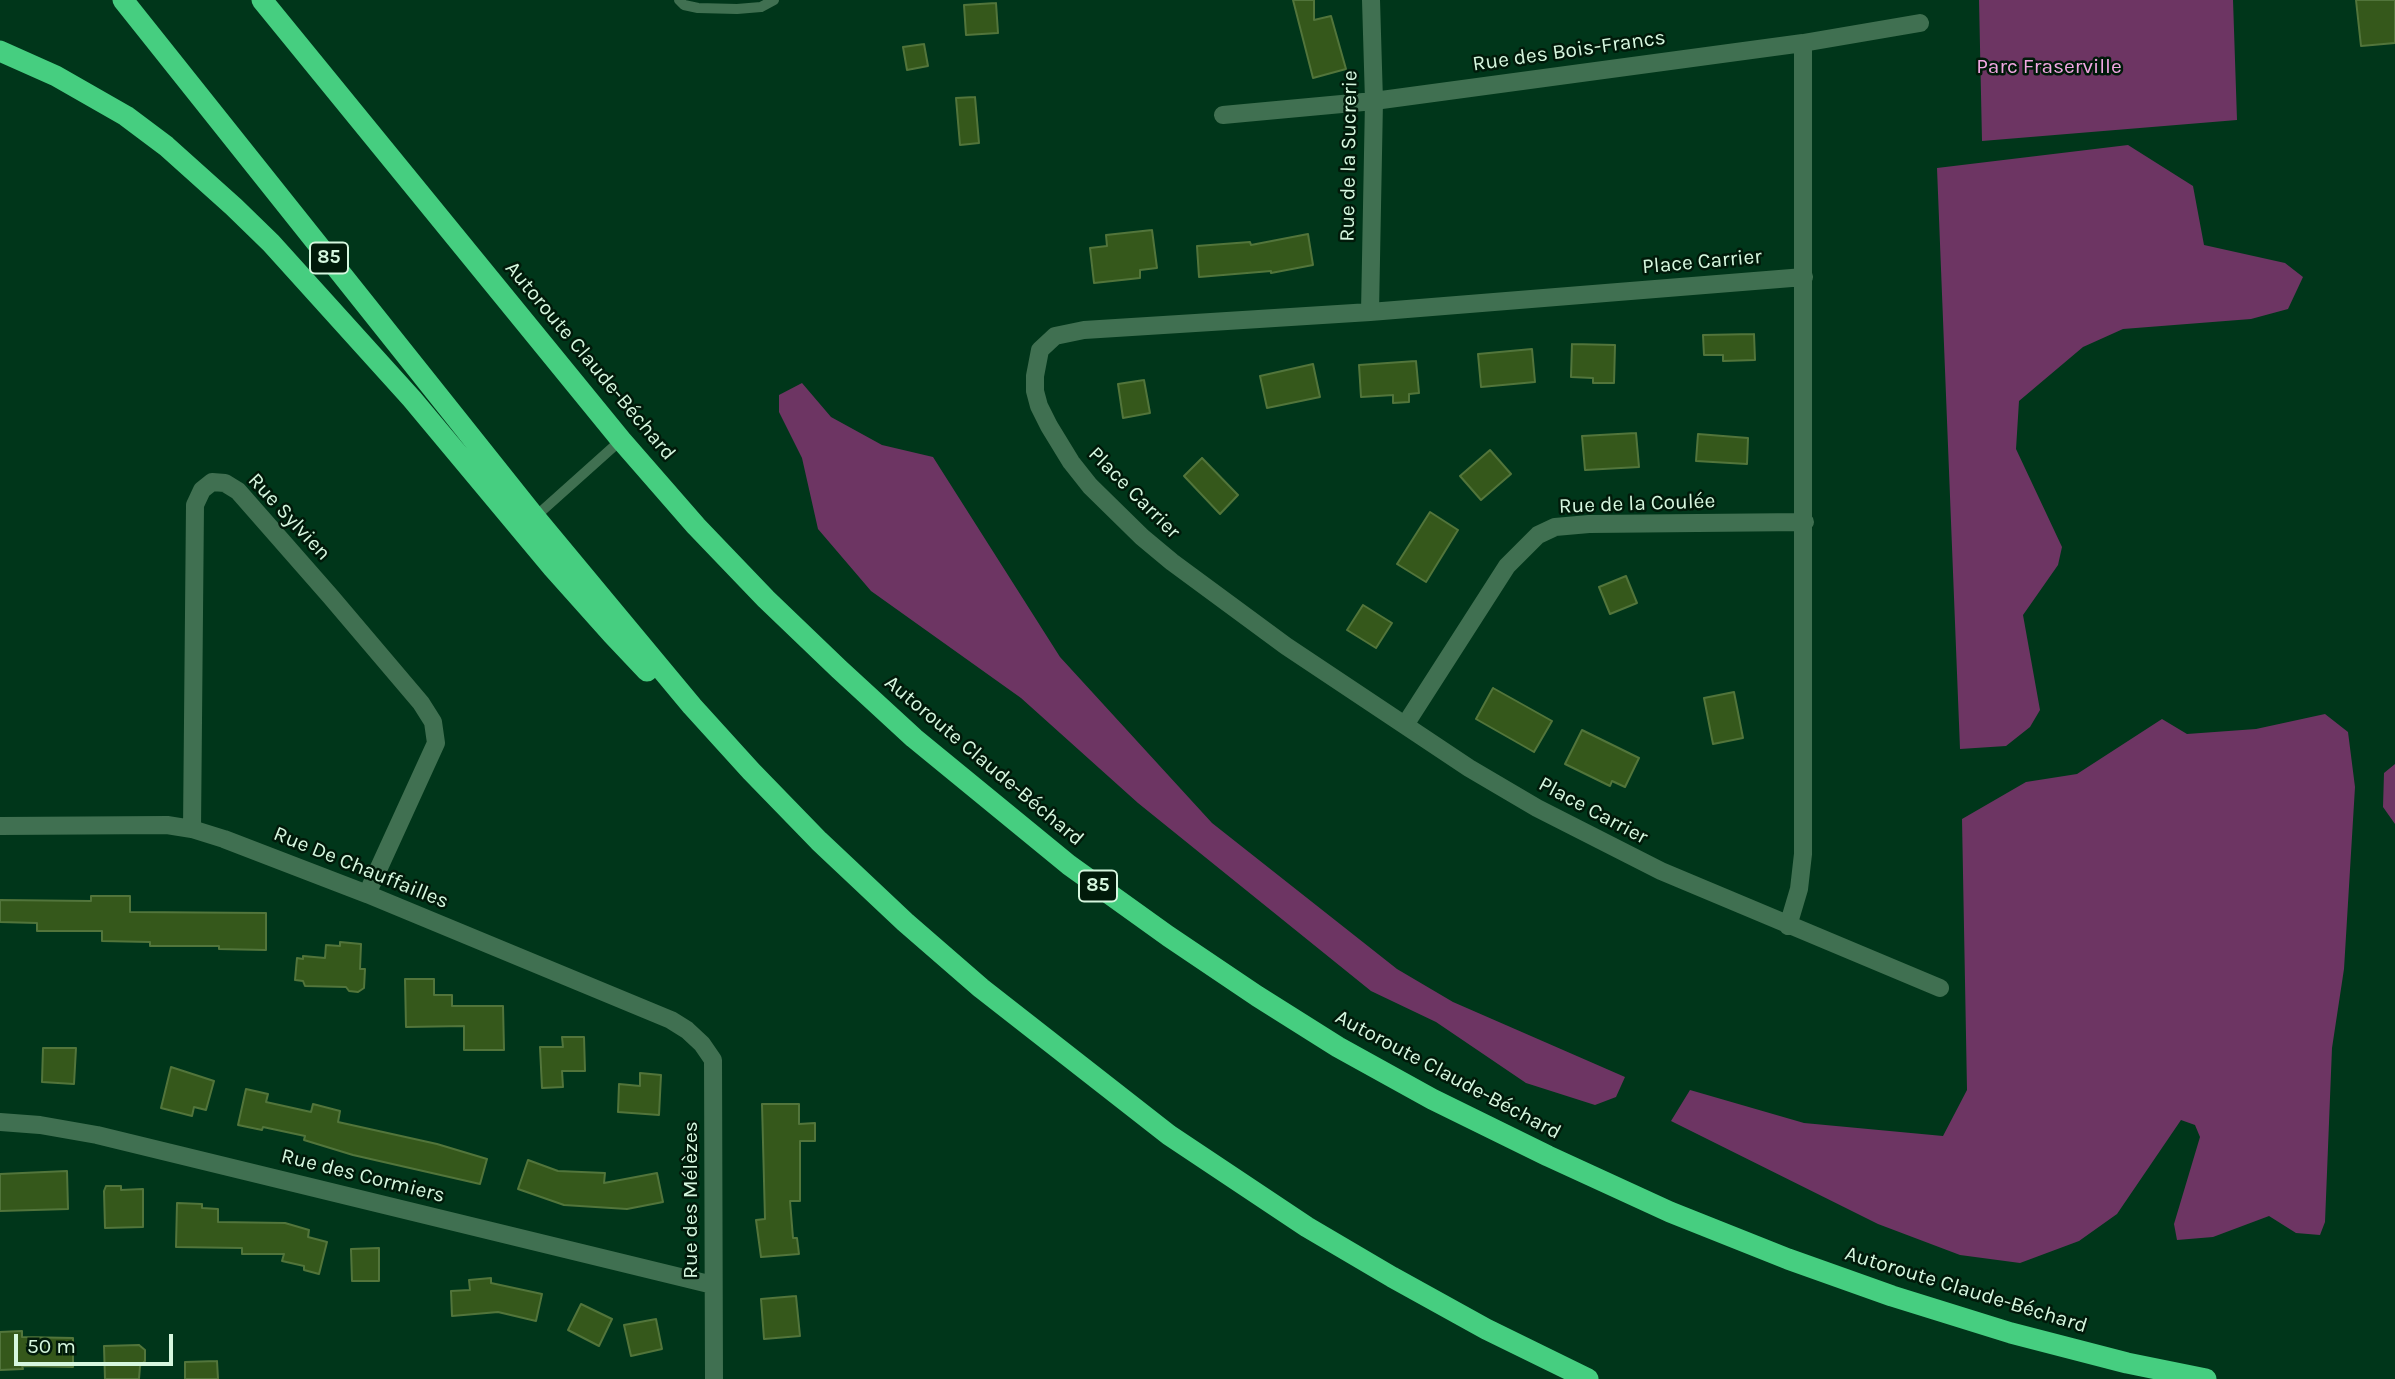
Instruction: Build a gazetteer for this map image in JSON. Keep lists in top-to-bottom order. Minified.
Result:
{"streets":{"highway":["85","Autoroute Claude-Béchard"],"street":["Rue des Bois-Francs","Rue de la Sucrerie","Place Carrier","Rue de la Coulée","Rue Sylvien","Rue De Chauffailles","Rue des Cormiers","Rue des Mélèzes"]},"crossings":[["Rue des Bois-Francs","Rue de la Sucrerie"],["Rue de la Sucrerie","Place Carrier"],["Place Carrier","Rue de la Coulée"],["Rue Sylvien","Rue De Chauffailles"],["Rue De Chauffailles","Rue des Mélèzes"],["Rue des Cormiers","Rue des Mélèzes"]],"parks":["Parc Fraserville"],"scale_bar":"50 m"}
